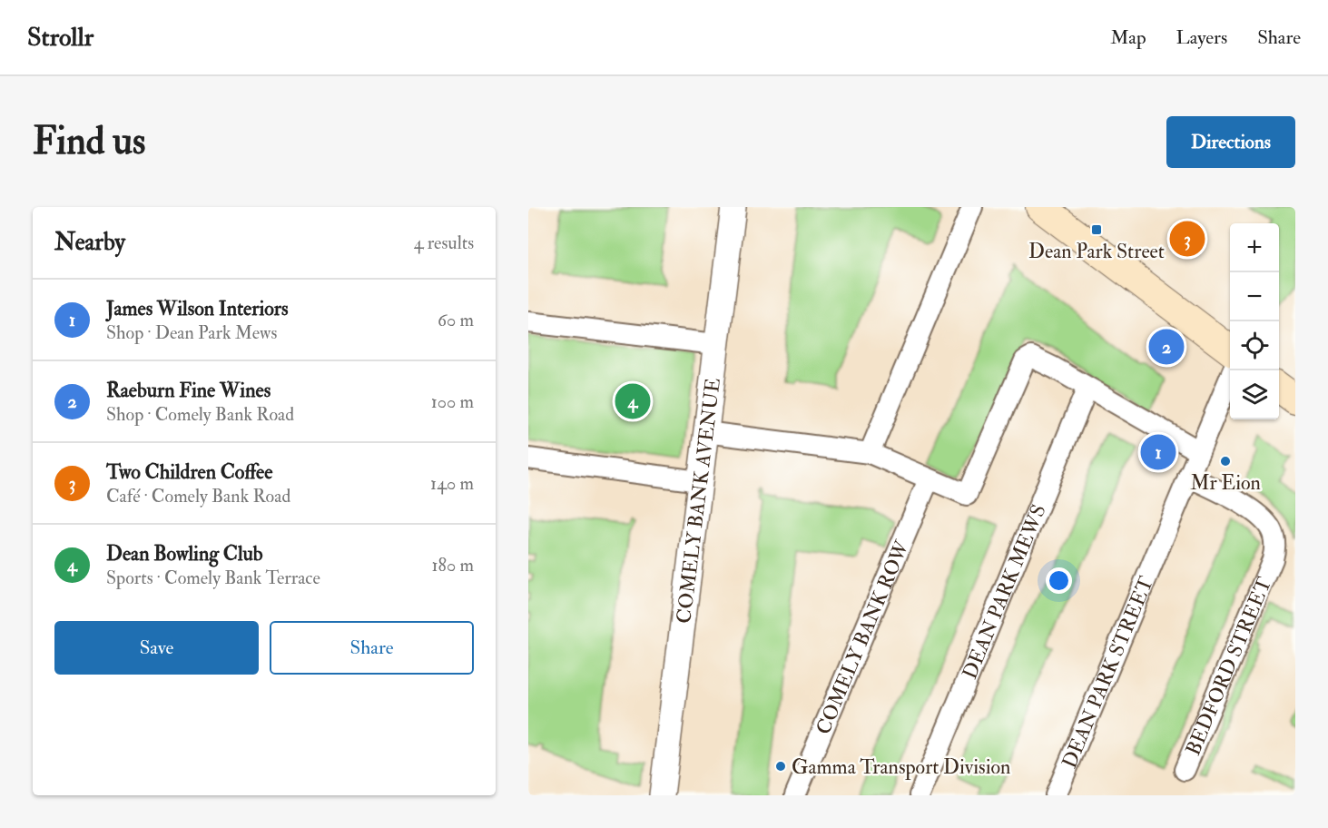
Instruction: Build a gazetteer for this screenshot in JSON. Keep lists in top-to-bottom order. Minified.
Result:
{"streets":{"street":["COMELY BANK AVENUE","DEAN PARK MEWS","COMELY BANK ROW","BEDFORD STREET","DEAN PARK STREET"]},"crossings":[["BEDFORD STREET","DEAN PARK STREET"]],"places":{"transit":["Dean Park Street"],"other":["Mr Eion","Gamma Transport Division"]},"page":{"header":"Strollr","nav":["Map","Layers","Share"],"buttons":["Directions",["Save","Share"]],"title":"Find us","heading":["Nearby","4 results"],"pins":["3","2","4","1"],"map_buttons":["+","−"],"list":[{"mark":"1","name":"James Wilson Interiors","note":"Shop · Dean Park Mews","value":"60 m"},{"mark":"2","name":"Raeburn Fine Wines","note":"Shop · Comely Bank Road","value":"100 m"},{"mark":"3","name":"Two Children Coffee","note":"Café · Comely Bank Road","value":"140 m"},{"mark":"4","name":"Dean Bowling Club","note":"Sports · Comely Bank Terrace","value":"180 m"}]}}
